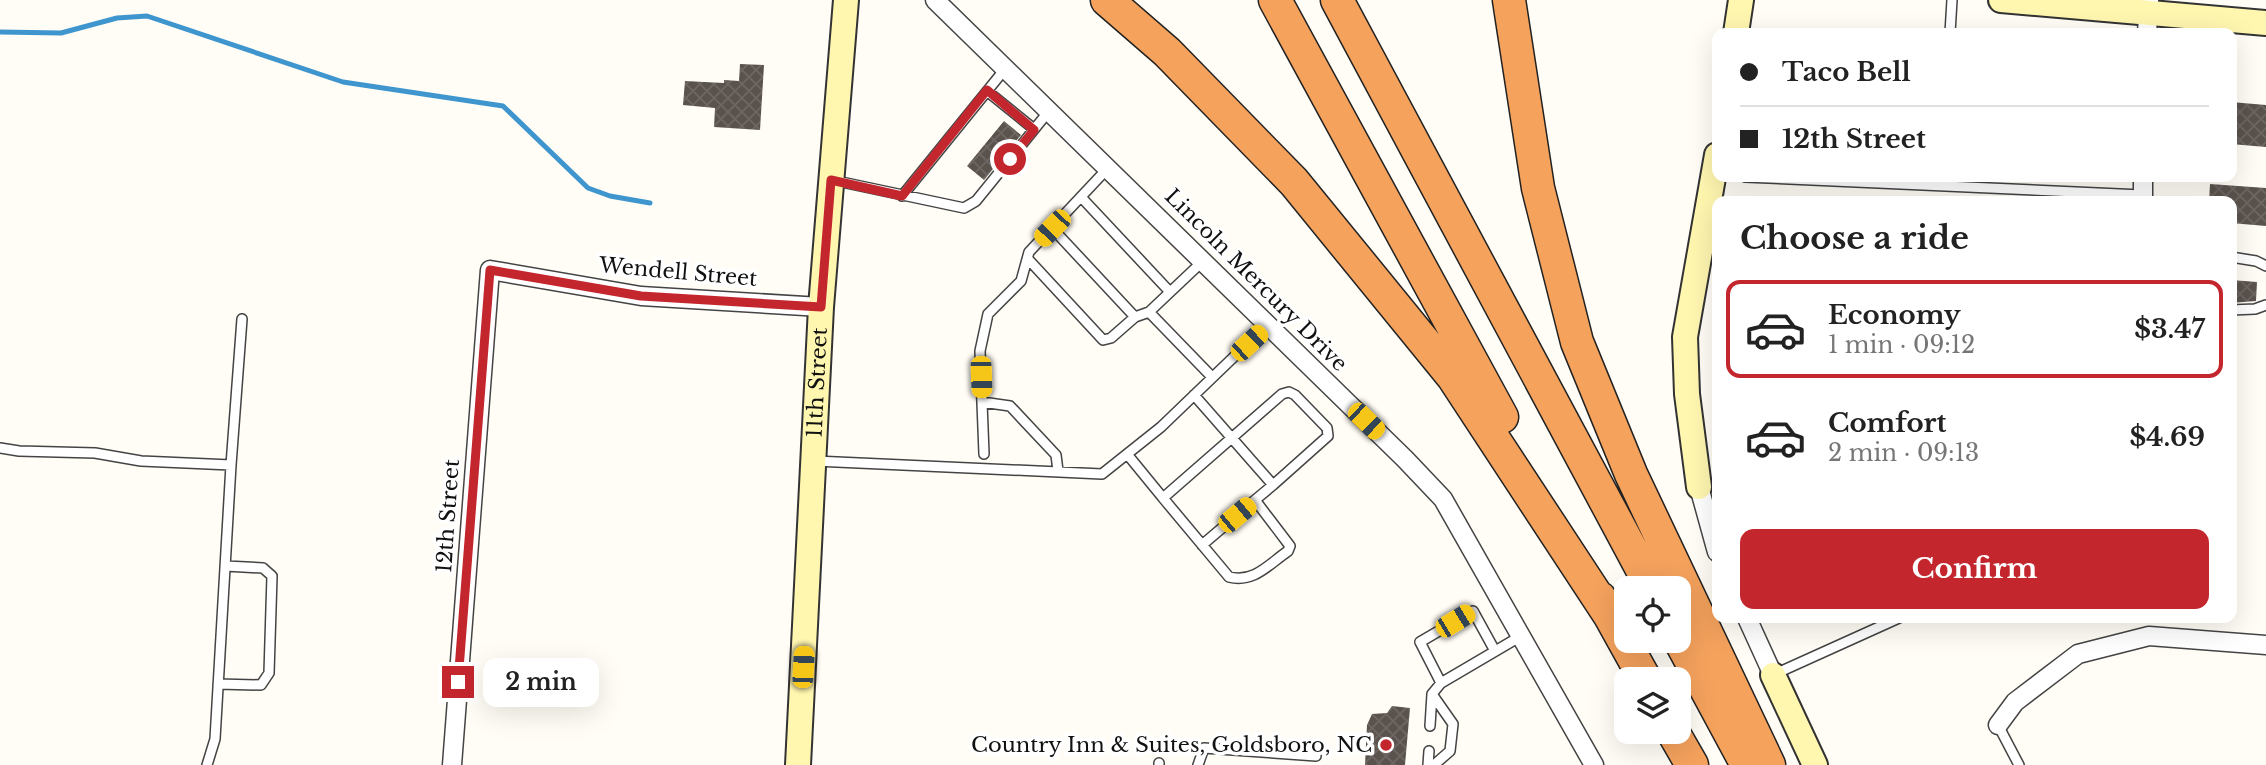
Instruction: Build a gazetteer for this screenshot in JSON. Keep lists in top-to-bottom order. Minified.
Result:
{"streets":{"street":["Wendell Street","Lincoln Mercury Drive","11th Street","12th Street"]},"crossings":[["Wendell Street","11th Street"],["Wendell Street","12th Street"]],"places":["Country Inn & Suites, Goldsboro, NC"],"page":{"banner":["Taco Bell","12th Street"],"heading":"Choose a ride","list":[{"name":"Economy","note":"1 min · 09:12","value":"$3.47"},{"name":"Comfort","note":"2 min · 09:13","value":"$4.69"}],"buttons":"Confirm","bubble":"2 min"}}
